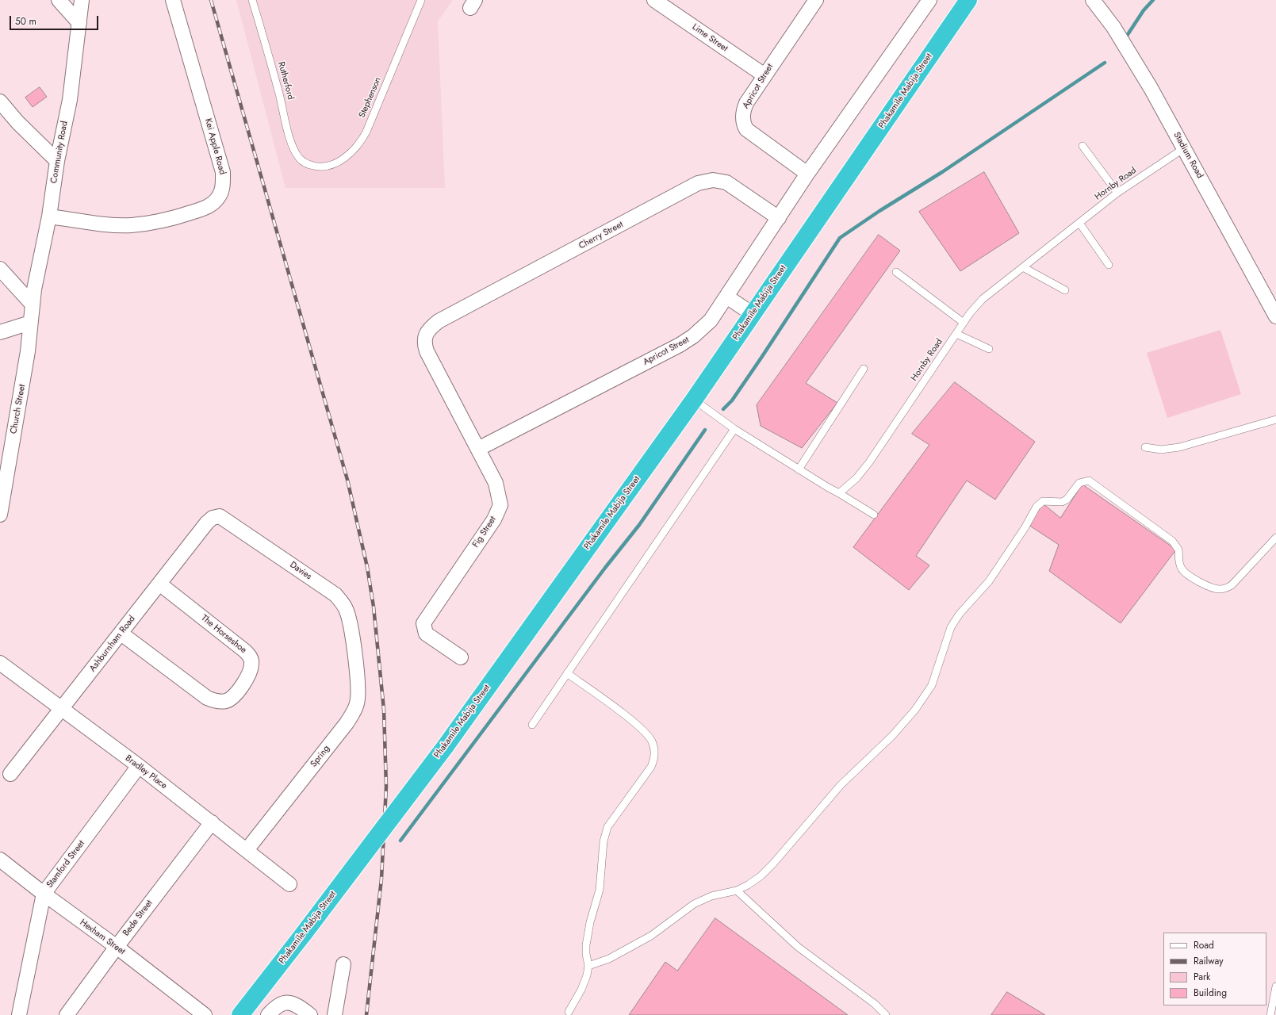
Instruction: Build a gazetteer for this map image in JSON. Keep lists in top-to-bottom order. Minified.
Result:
{"streets":{"highway":["Phakamile Mabija Street"],"street":["Lime Street","Apricot Street","Kei Apple Road","Community Road","Stadium Road","Cherry Street","Church Street","Fig Street","Davies","The Horseshoe","Ashburnham Road","Spring","Bradley Place","Stamford Street","Bede Street","Hexham Street"],"lane":["Rutherford","Stephenson","Hornby Road"]},"crossings":[["Lime Street","Apricot Street"],["Rutherford","Stephenson"],["Apricot Street","Cherry Street"],["Apricot Street","Fig Street"],["Kei Apple Road","Community Road"],["Community Road","Church Street"],["Stadium Road","Hornby Road"],["Cherry Street","Fig Street"],["Davies","Ashburnham Road"],["Davies","Spring"],["The Horseshoe","Ashburnham Road"],["Ashburnham Road","Bradley Place"],["Spring","Bradley Place"],["Bradley Place","Stamford Street"],["Bradley Place","Bede Street"],["Stamford Street","Hexham Street"],["Bede Street","Hexham Street"]],"legend":["Road","Railway","Park","Building"],"scale_bar":"50 m"}
